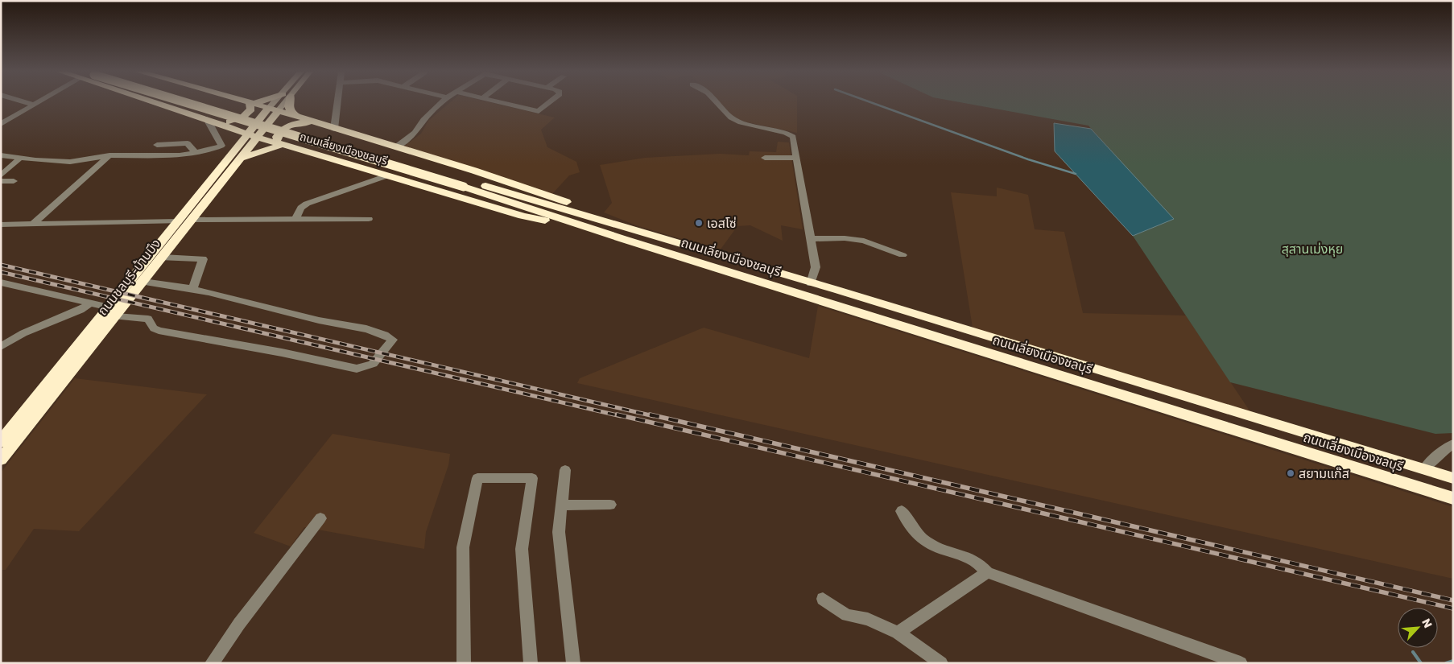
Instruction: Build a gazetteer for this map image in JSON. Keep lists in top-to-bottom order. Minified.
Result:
{"streets":{"highway":["ถนนเลี่ยงเมืองชลบุรี","ถนนชลบุรี-บ้านบึง"]},"crossings":[["ถนนเลี่ยงเมืองชลบุรี","ถนนชลบุรี-บ้านบึง"]],"parks":["สุสานเม่งหุย"],"places":["เอสโซ่","สยามแก๊ส"],"north":"top right"}
